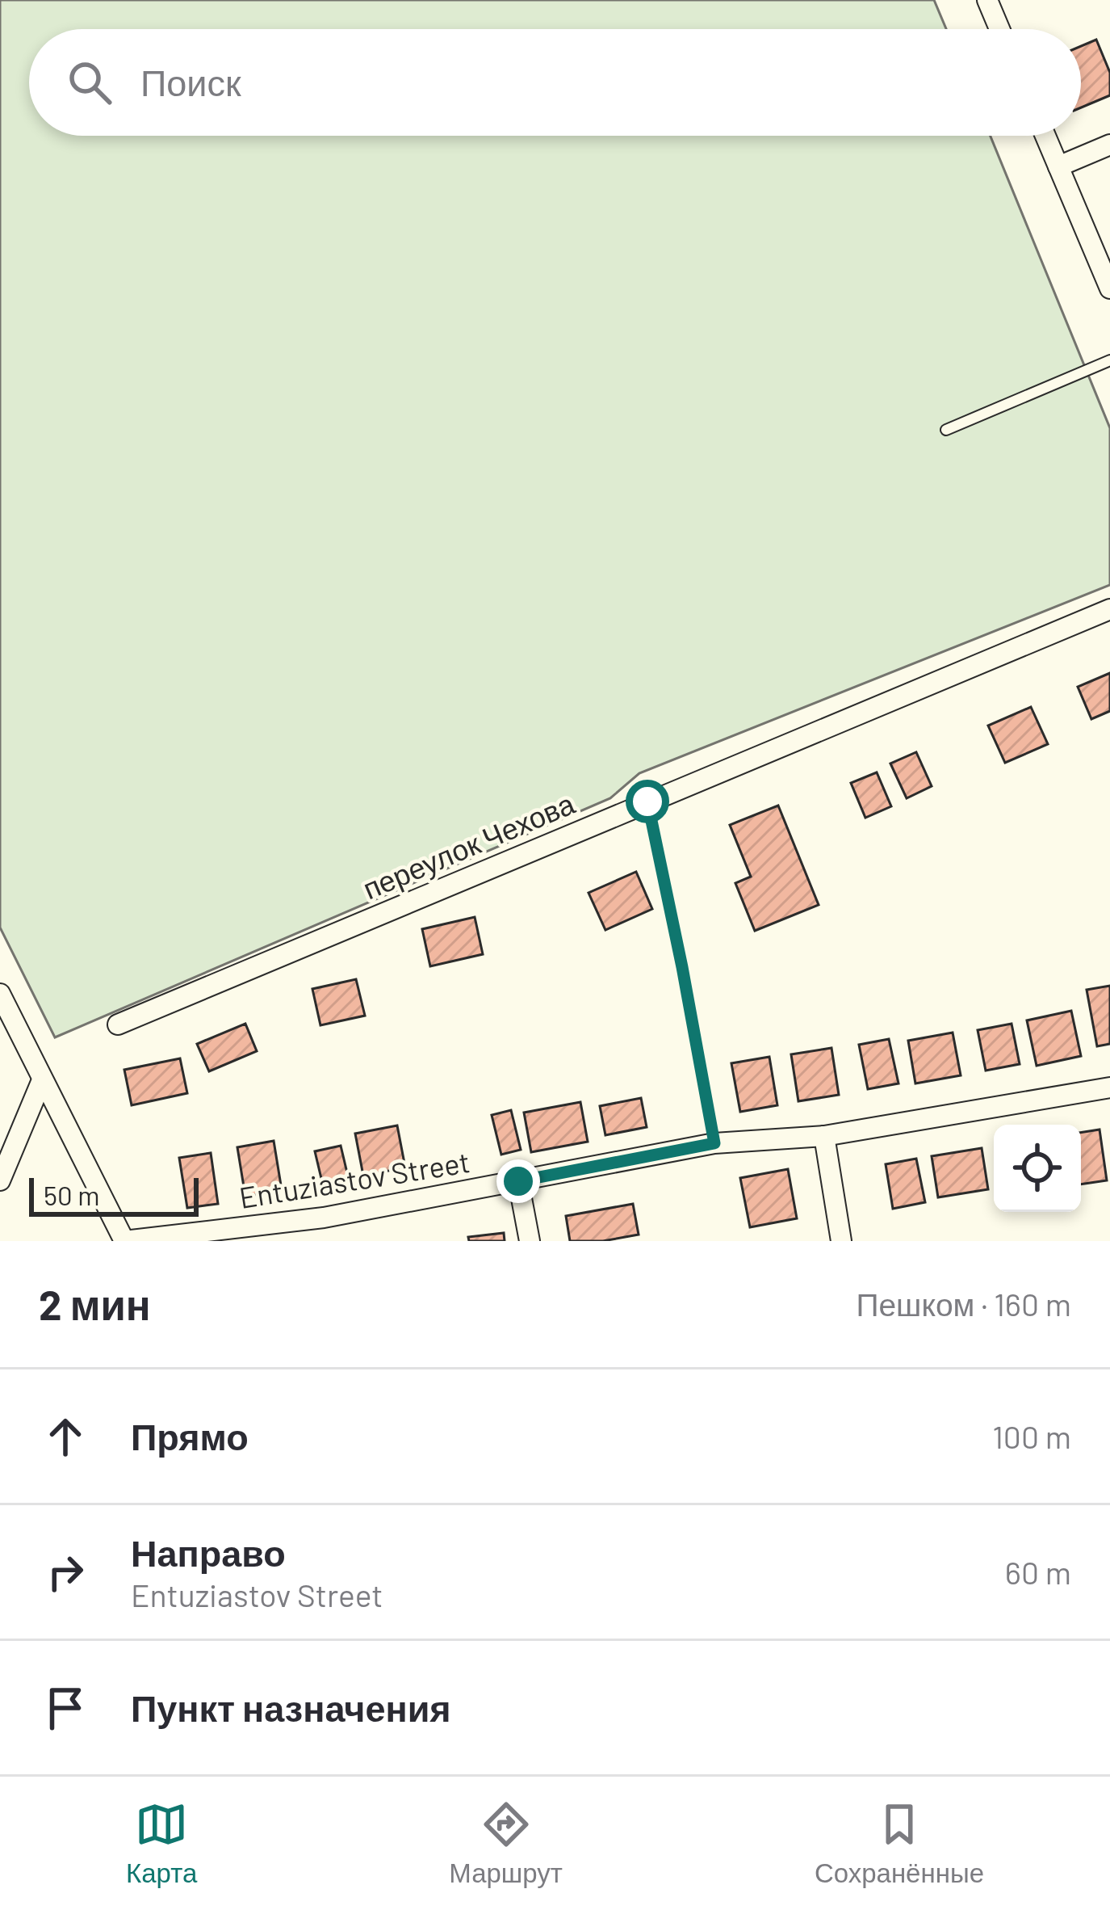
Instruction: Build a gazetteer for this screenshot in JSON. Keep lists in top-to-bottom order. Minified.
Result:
{"streets":{"street":["переулок Чехова","Entuziastov Street"]},"scale_bar":"50 m","page":{"search":"Поиск","scale":"50 m","heading":["2 мин","Пешком · 160 m"],"list":[["Прямо","100 m"],["Направо","Entuziastov Street","60 m"],"Пункт назначения"],"nav":["Карта","Маршрут","Сохранённые"]}}
